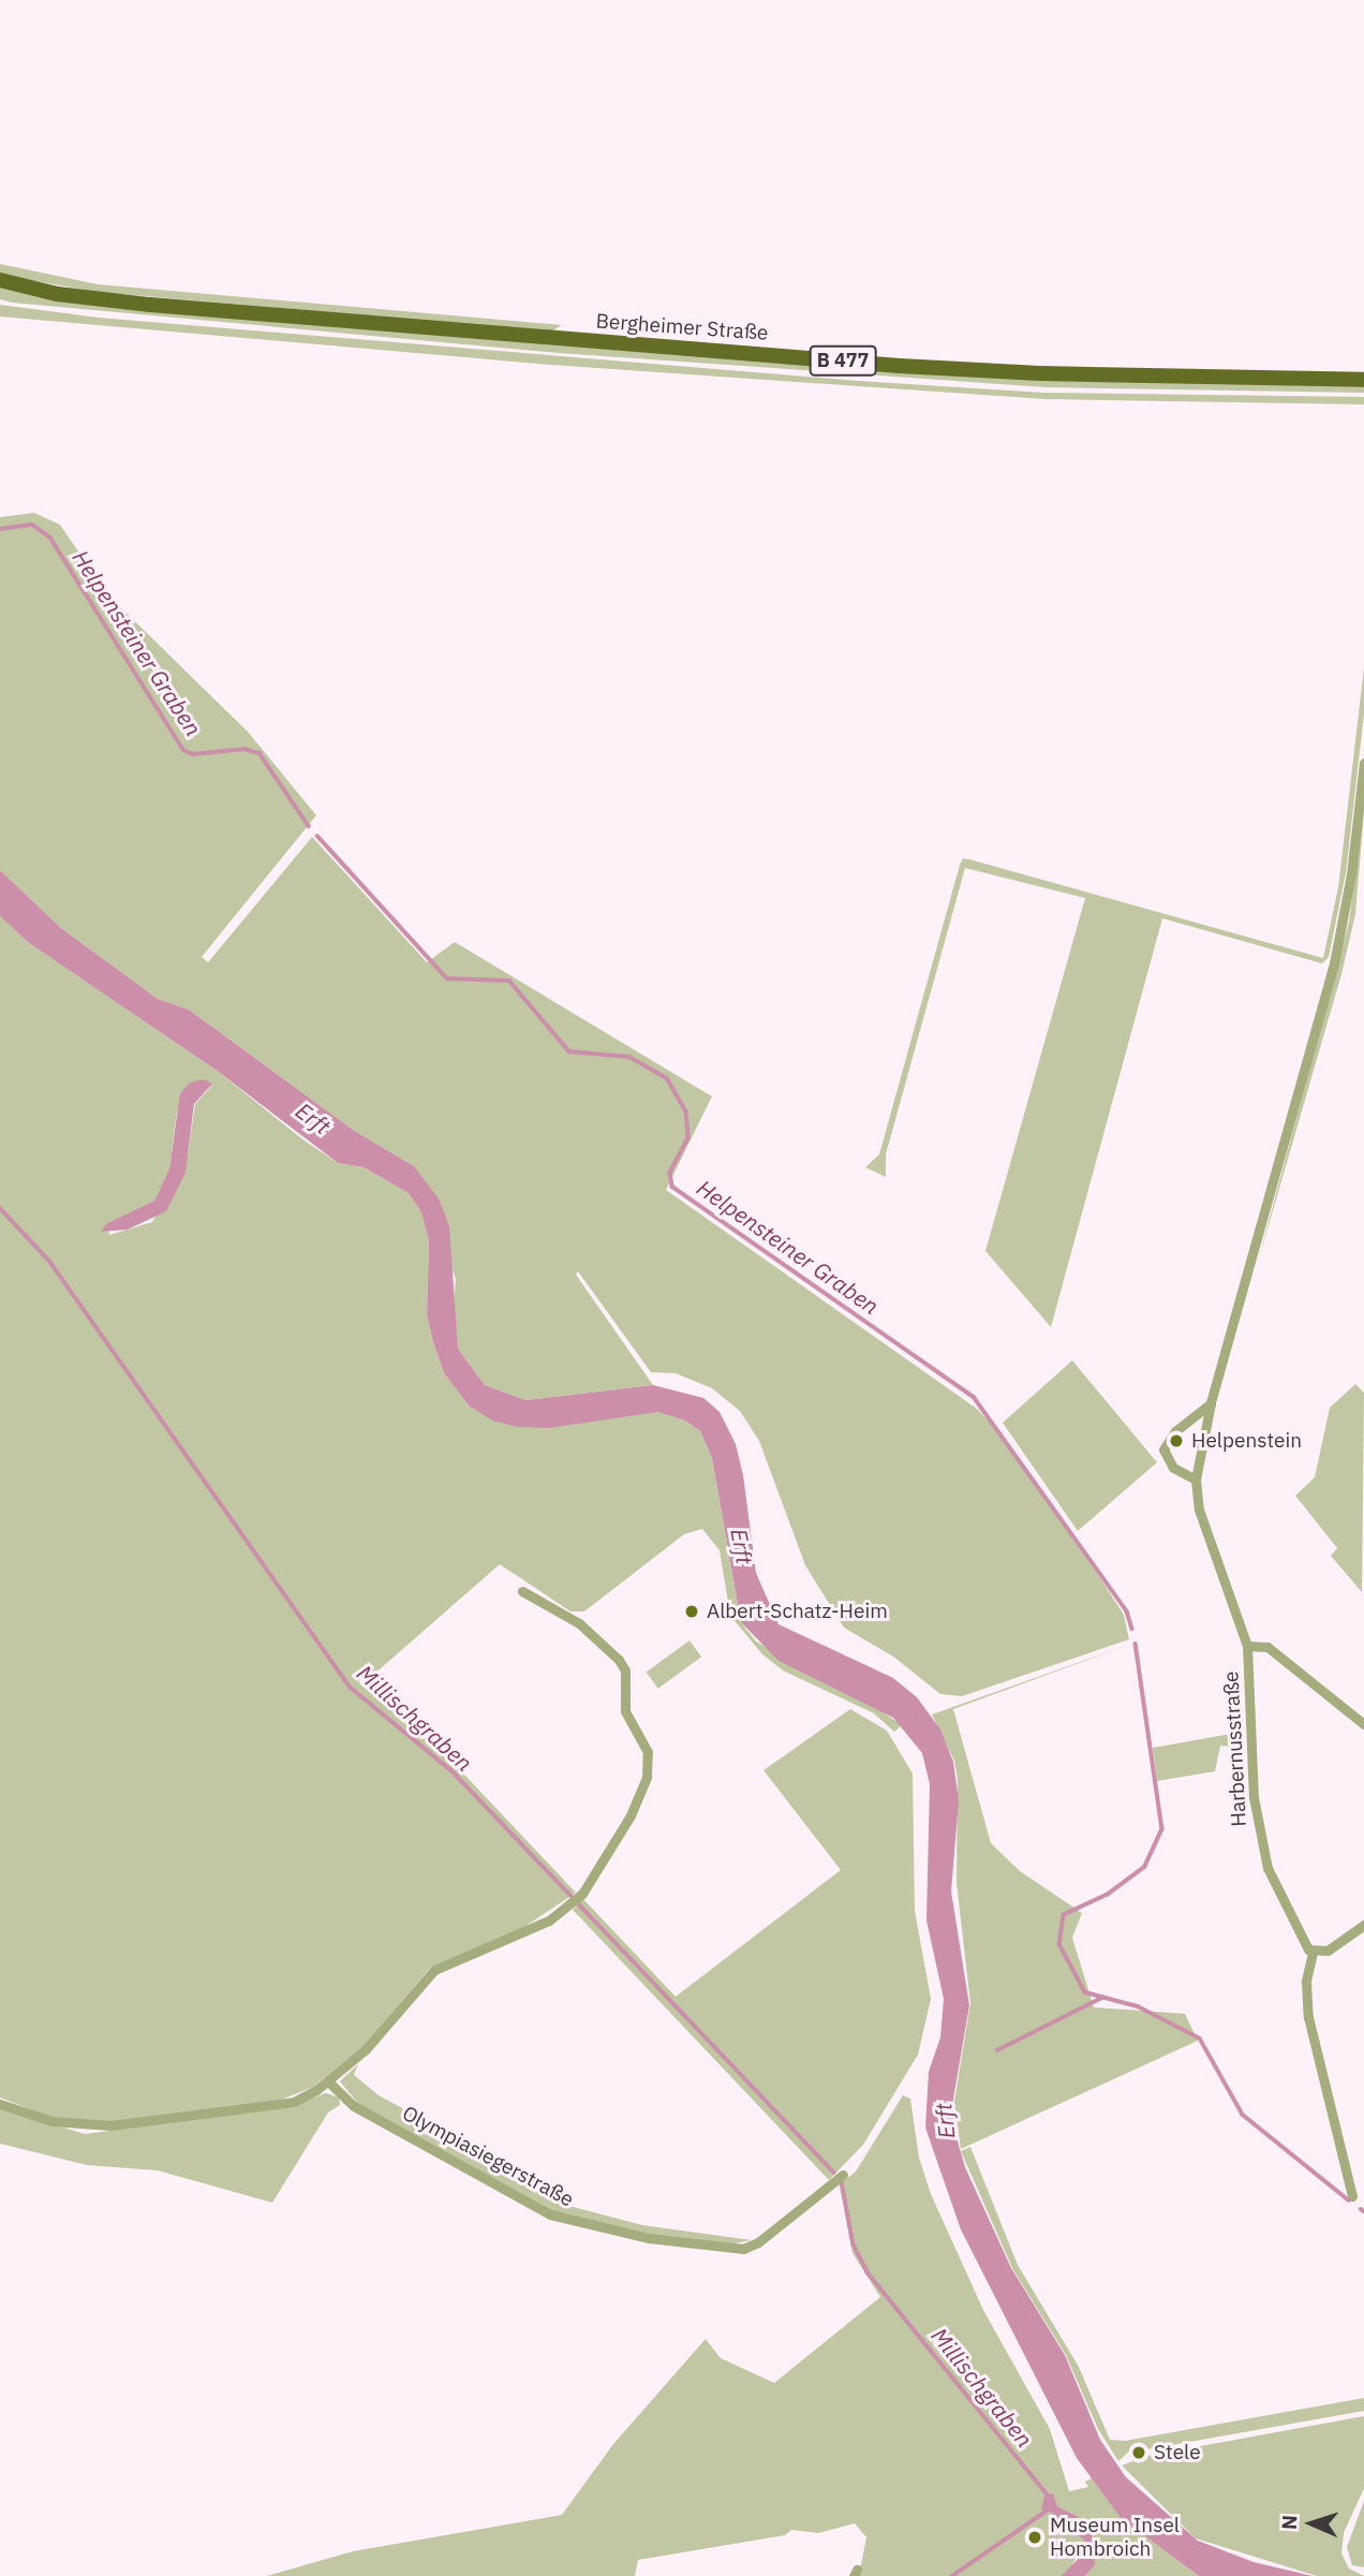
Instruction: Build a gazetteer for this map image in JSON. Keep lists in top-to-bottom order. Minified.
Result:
{"streets":{"main road":["Bergheimer Straße","B 477"],"street":["Harbernusstraße","Olympiasiegerstraße"]},"water":["Helpensteiner Graben","Erft","Millischgraben"],"places":["Helpenstein","Albert-Schatz-Heim","Stele","Museum Insel Hombroich"],"north":"left"}
